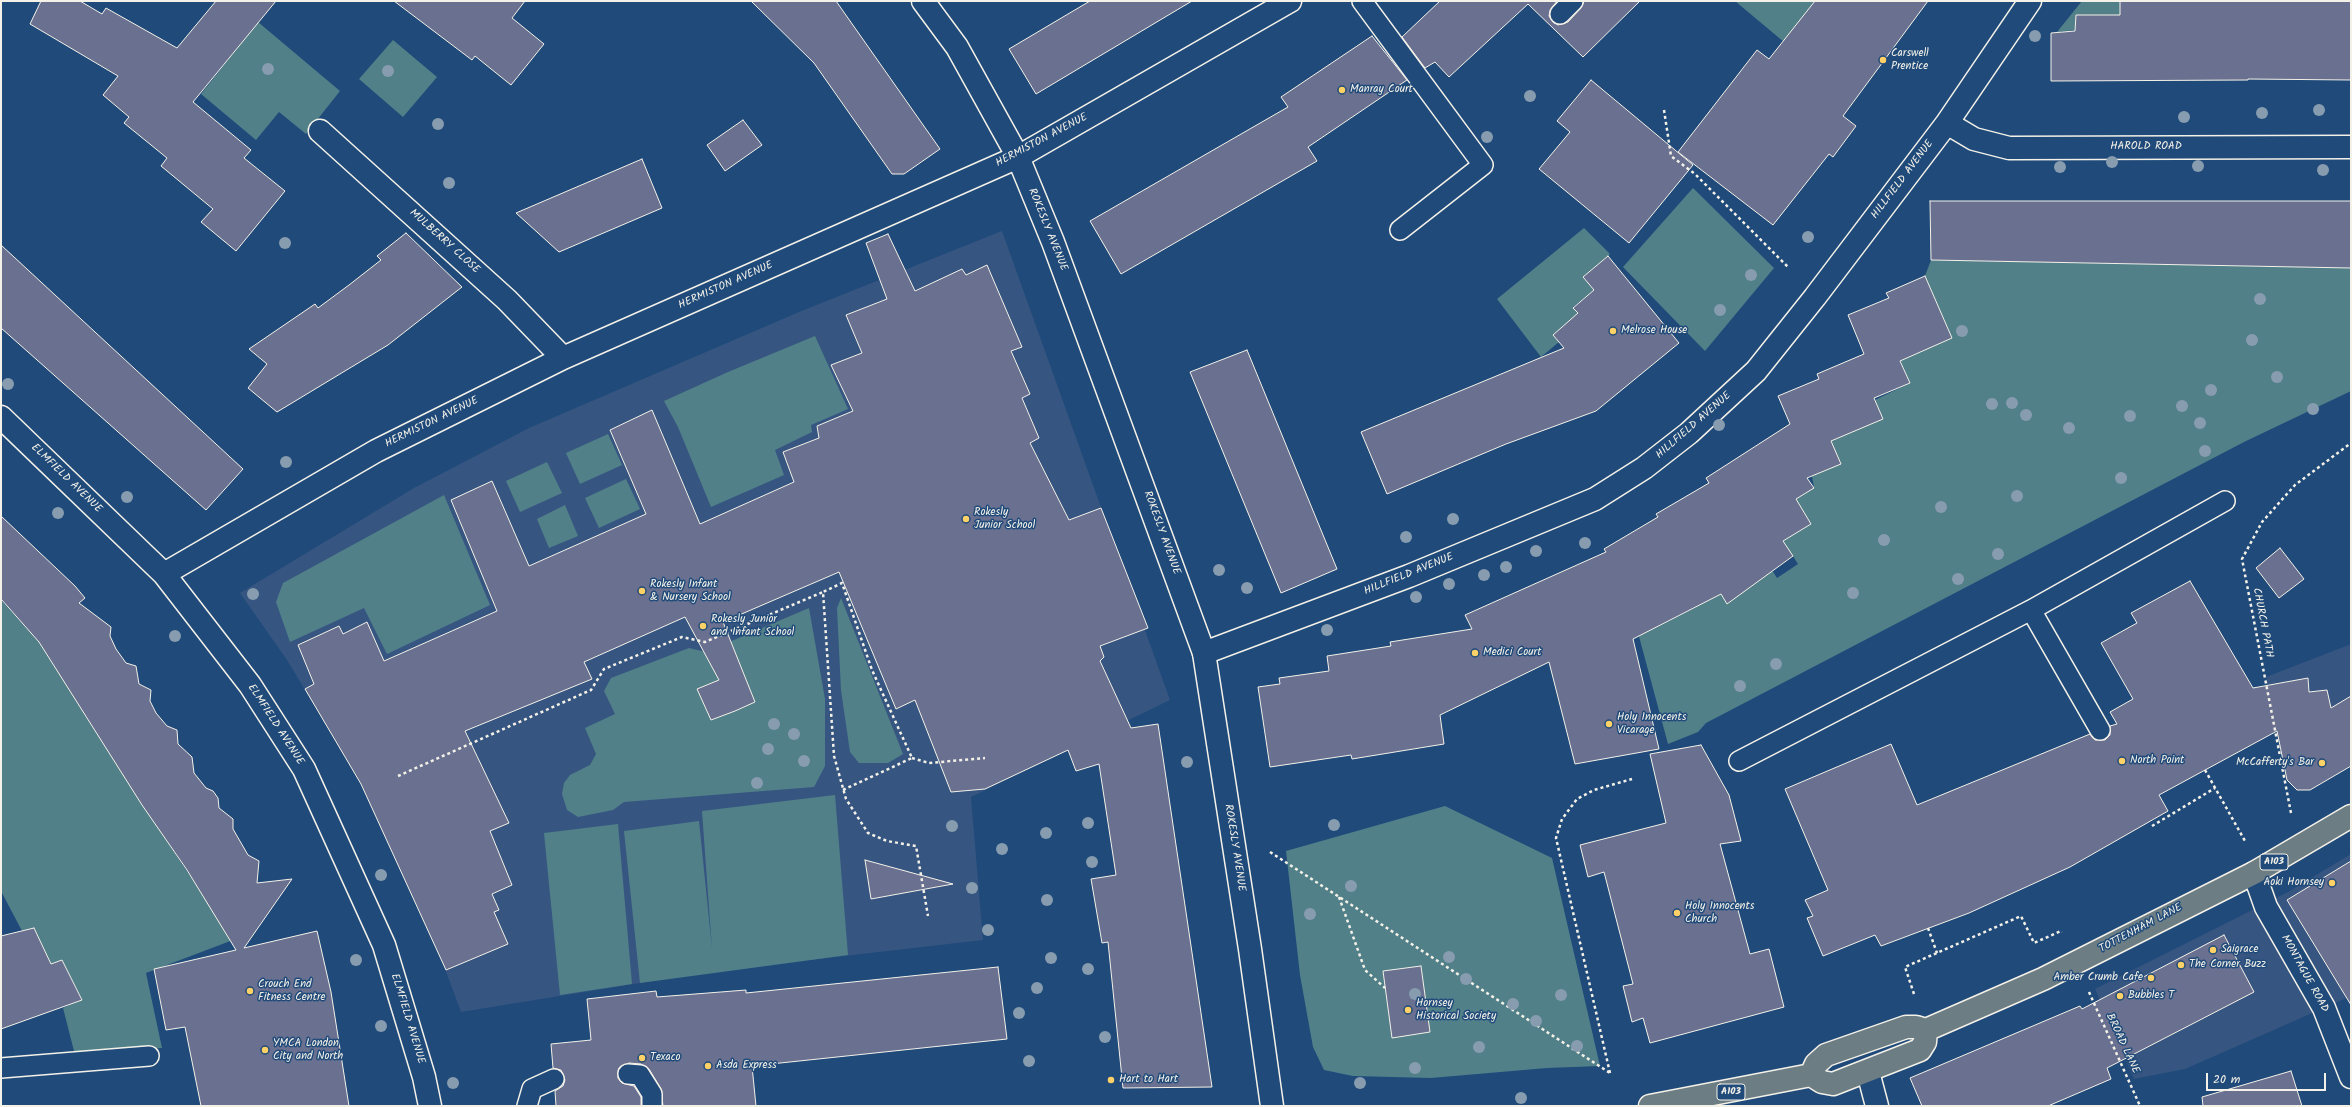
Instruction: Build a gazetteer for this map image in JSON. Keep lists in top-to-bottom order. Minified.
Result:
{"streets":{"main road":["A103","TOTTENHAM LANE"],"street":["HERMISTON AVENUE","HAROLD ROAD","HILLFIELD AVENUE","ROKESLY AVENUE","MULBERRY CLOSE","ELMFIELD AVENUE","MONTAGUE ROAD"],"path":["CHURCH PATH","BROAD LANE"]},"crossings":[["HERMISTON AVENUE","ROKESLY AVENUE"],["HERMISTON AVENUE","MULBERRY CLOSE"],["HERMISTON AVENUE","ELMFIELD AVENUE"],["HAROLD ROAD","HILLFIELD AVENUE"],["HILLFIELD AVENUE","ROKESLY AVENUE"],["CHURCH PATH","TOTTENHAM LANE"],["TOTTENHAM LANE","MONTAGUE ROAD"]],"places":["Carswell Prentice","Manray Court","Melrose House","Rokesly Junior School","Rokesly Infant & Nursery School","Rokesly Junior and Infant School","Medici Court","Holy Innocents Vicarage","North Point","McCafferty's Bar","Aoki Hornsey","Holy Innocents Church","Saigrace","The Corner Buzz","Amber Crumb Cafe","Crouch End Fitness Centre","Bubbles T","Hornsey Historical Society","YMCA London City and North","Texaco","Asda Express","Hart to Hart"],"scale_bar":"20 m"}
